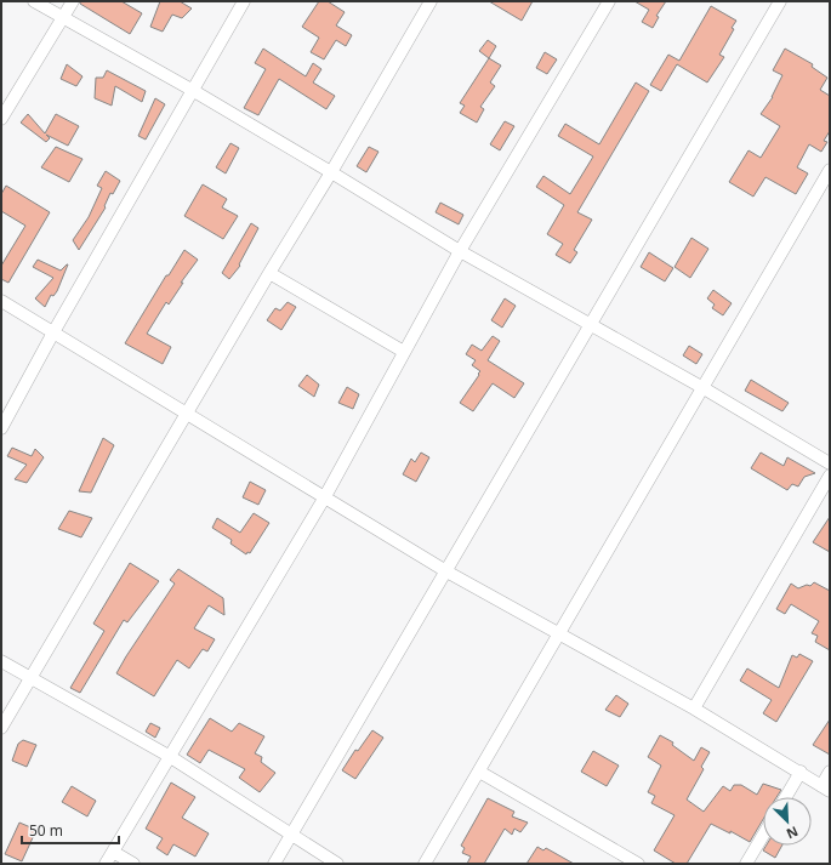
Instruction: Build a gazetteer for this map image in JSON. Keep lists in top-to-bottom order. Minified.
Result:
{"scale_bar":"50 m","north":"bottom right"}
